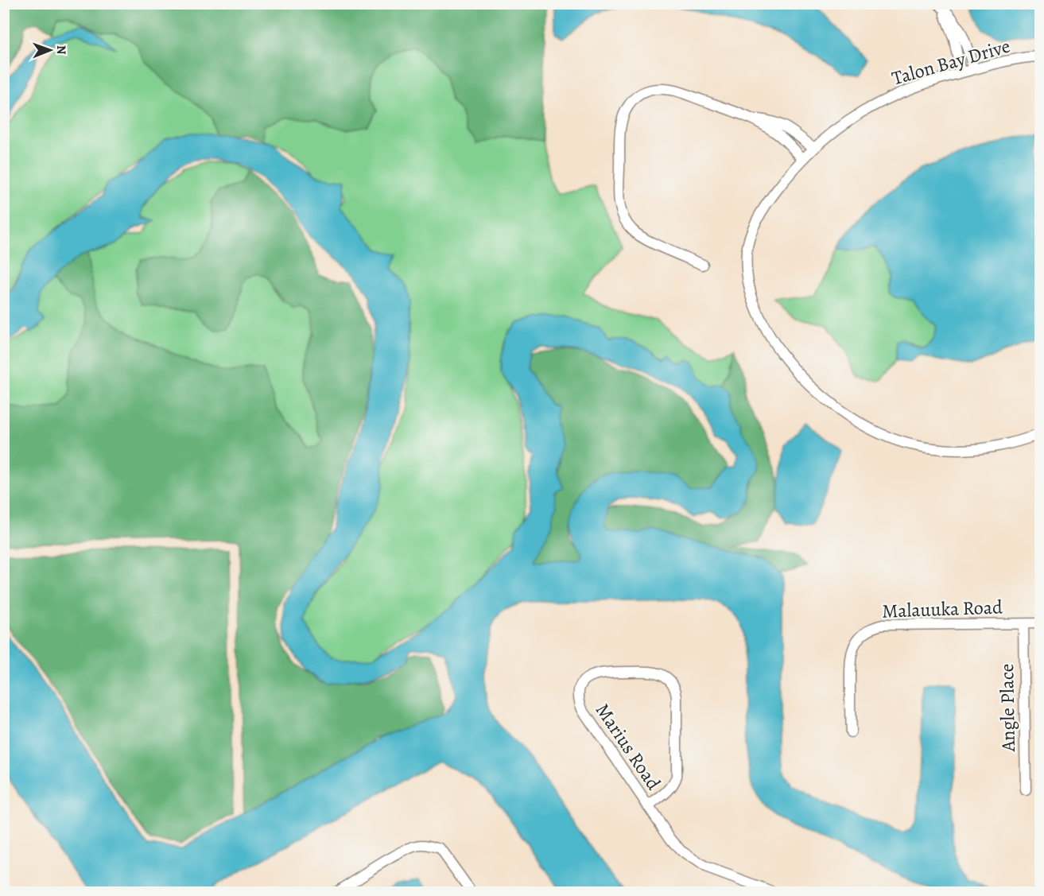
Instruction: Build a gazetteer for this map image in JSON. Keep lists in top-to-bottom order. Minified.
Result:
{"streets":{"street":["Talon Bay Drive","Malauuka Road","Angle Place","Marius Road"]},"crossings":[["Malauuka Road","Angle Place"]],"north":"right"}
